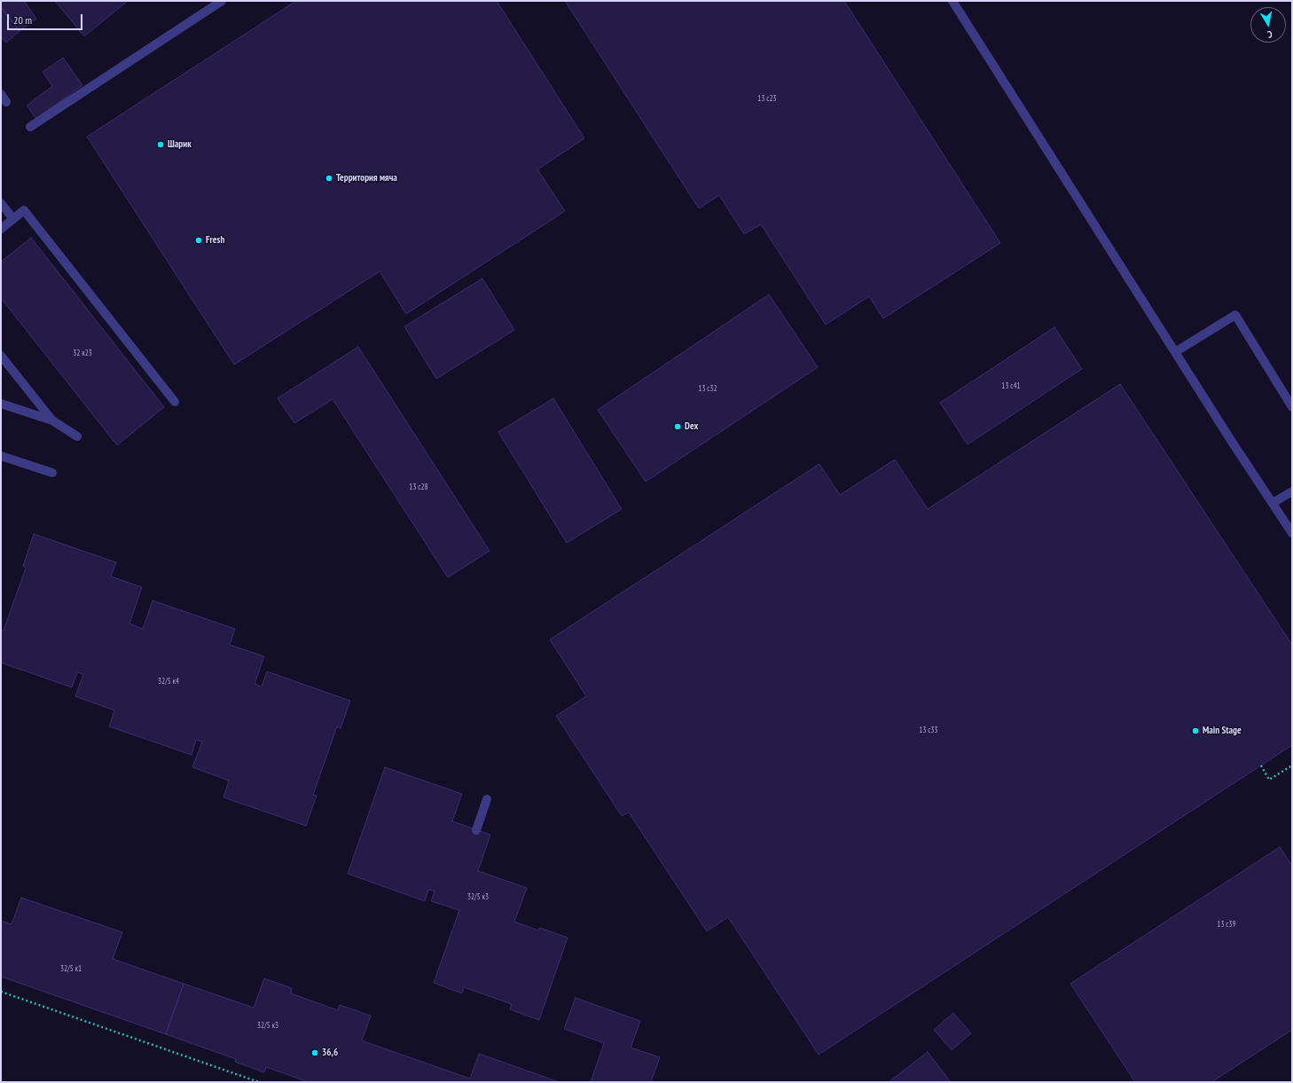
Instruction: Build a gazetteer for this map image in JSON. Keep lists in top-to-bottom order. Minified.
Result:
{"places":["Шарик","Территория мяча","Fresh","Dex","Main Stage","36,6"],"house_numbers":["13 с23","32 к23","13 с41","13 с32","13 с28","32/5 к4","13 с33","32/5 к3","13 с39","32/5 к1","32/5 к3"],"scale_bar":"20 m","north":"bottom"}
